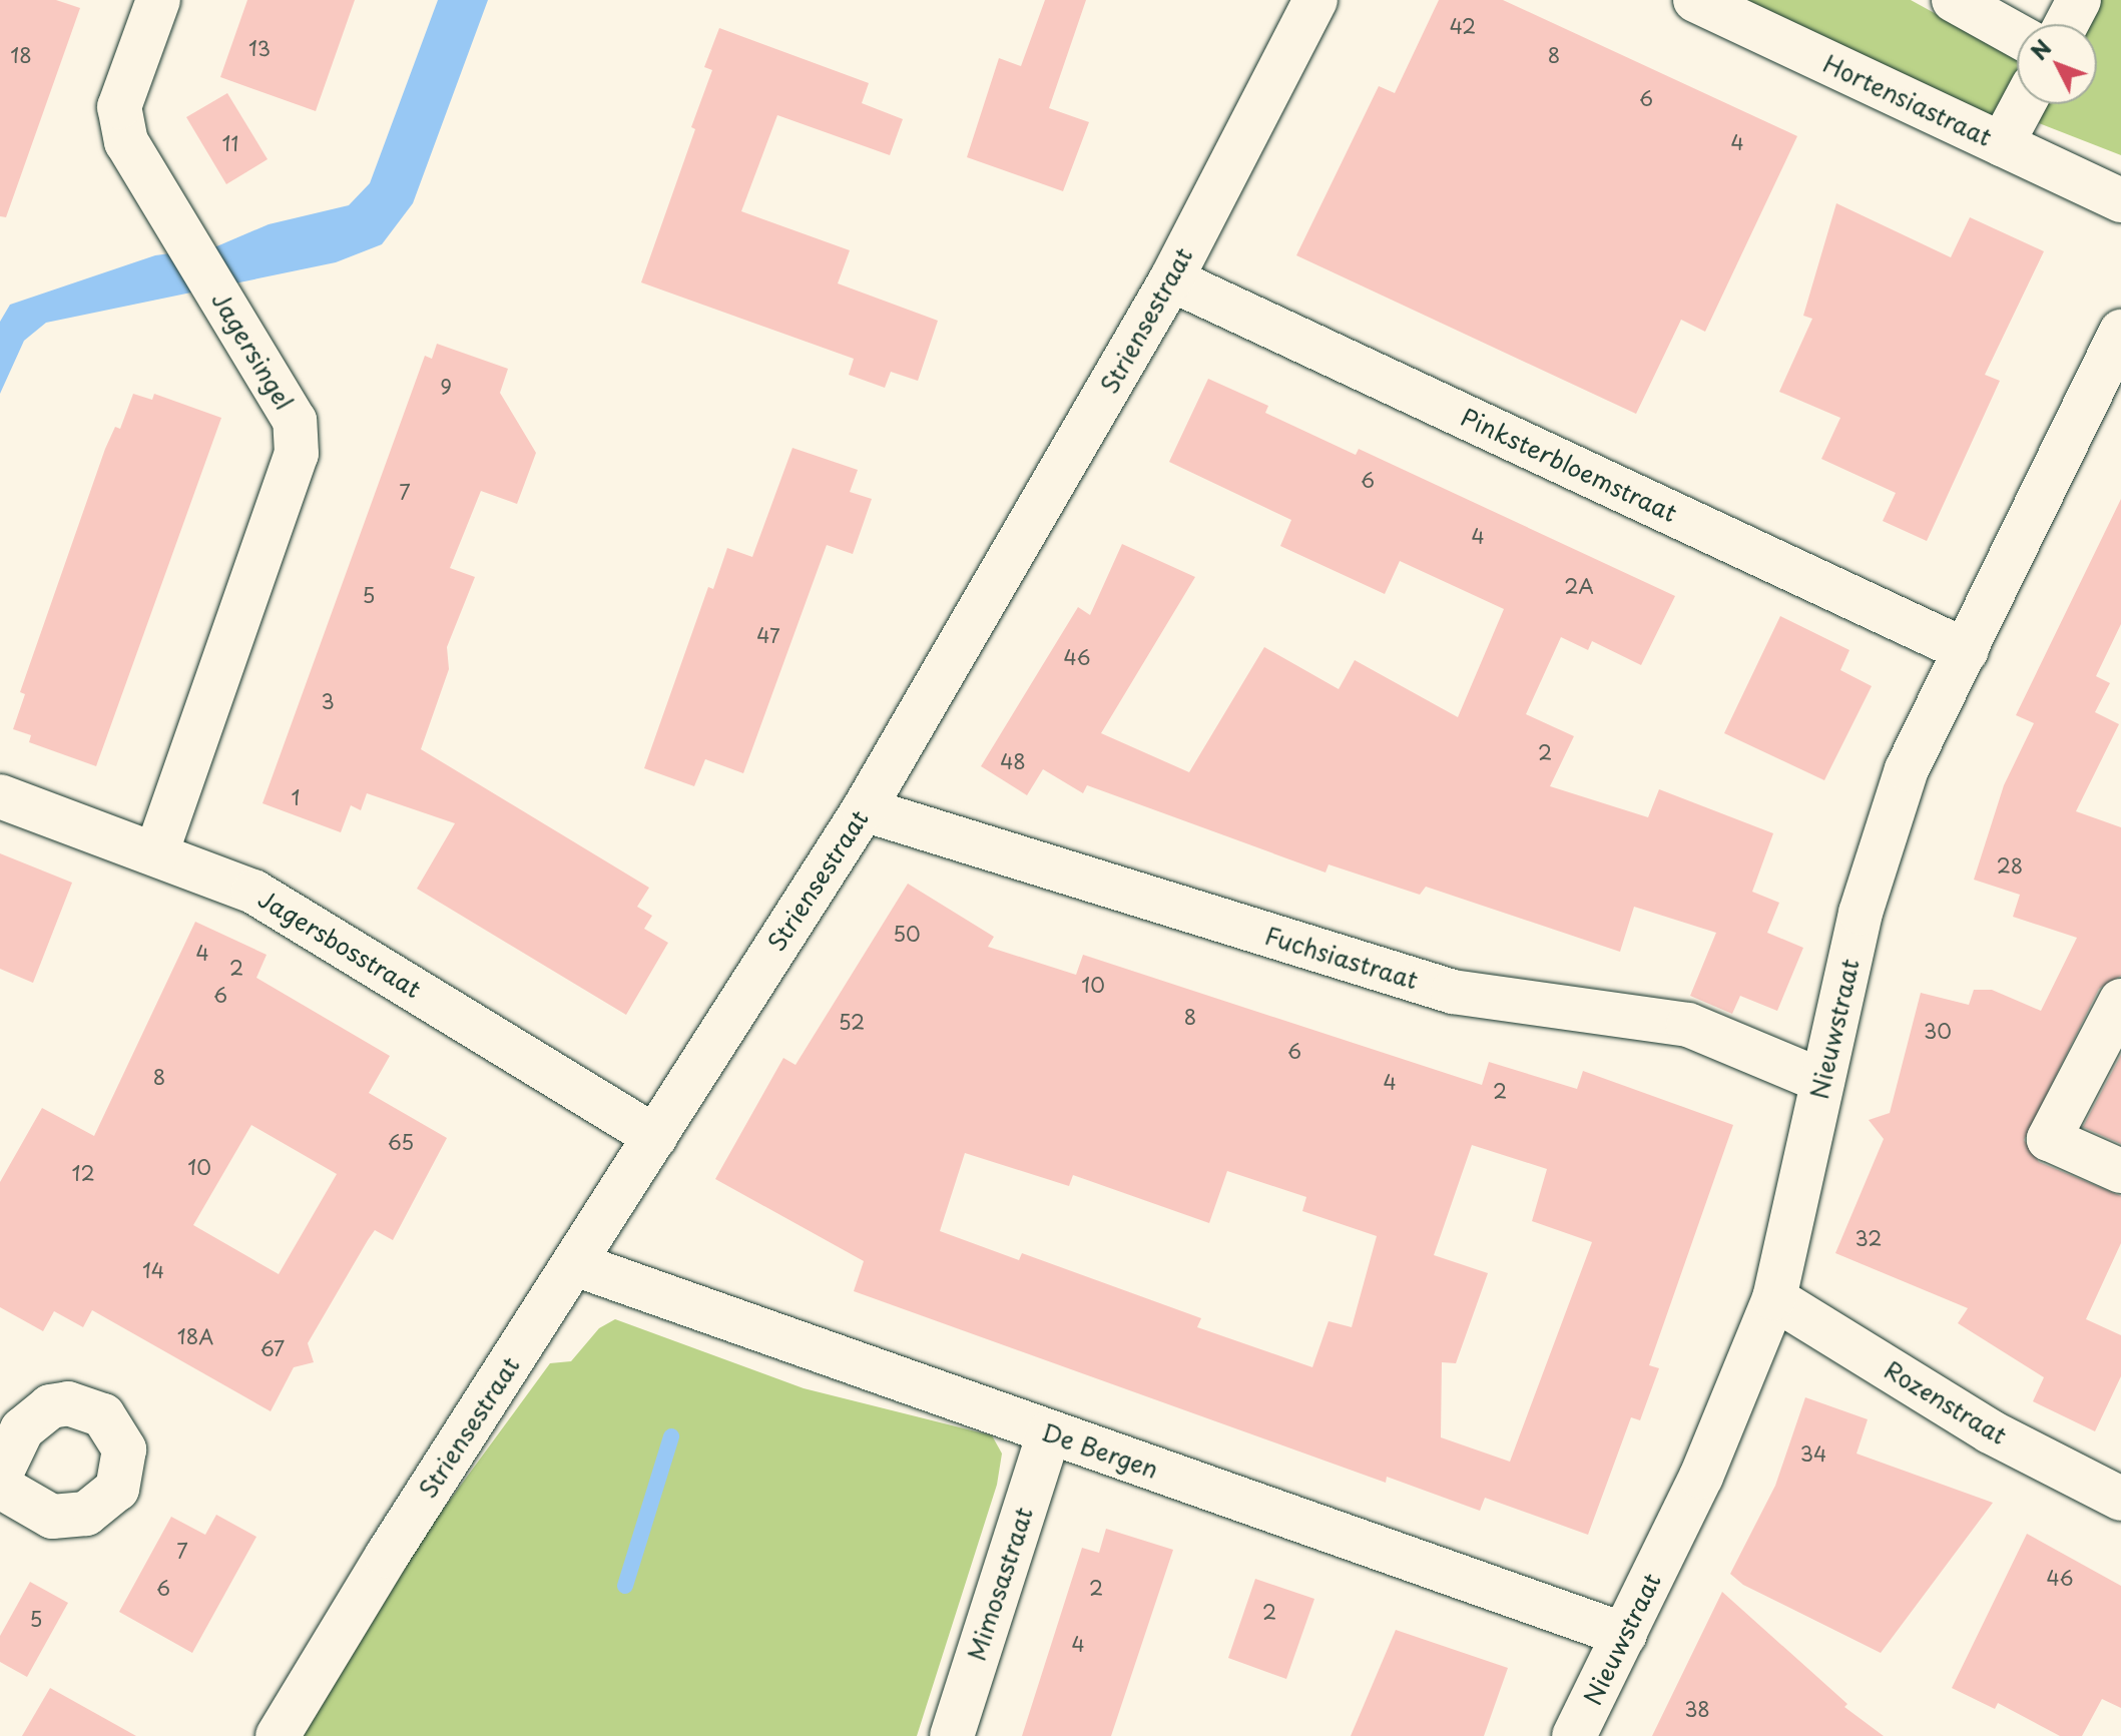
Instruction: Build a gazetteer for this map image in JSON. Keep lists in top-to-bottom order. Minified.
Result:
{"streets":{"street":["Hortensiastraat","Striensestraat","Jagersingel","Pinksterbloemstraat","Jagersbosstraat","Fuchsiastraat","Nieuwstraat","Rozenstraat","De Bergen","Mimosastraat"]},"crossings":[["Striensestraat","Pinksterbloemstraat"],["Striensestraat","Jagersbosstraat"],["Striensestraat","Fuchsiastraat"],["Striensestraat","De Bergen"],["Jagersingel","Jagersbosstraat"],["Pinksterbloemstraat","Nieuwstraat"],["Fuchsiastraat","Nieuwstraat"],["Nieuwstraat","Rozenstraat"],["Nieuwstraat","De Bergen"],["De Bergen","Mimosastraat"]],"house_numbers":["42","13","18","8","6","4","11","9","6","7","4","2A","5","47","46","3","2","48","1","28","50","4","2","10","6","8","52","30","6","8","4","2","65","10","12","32","14","18A","67","34","7","46","6","2","2","5","4","38"],"north":"top left"}
